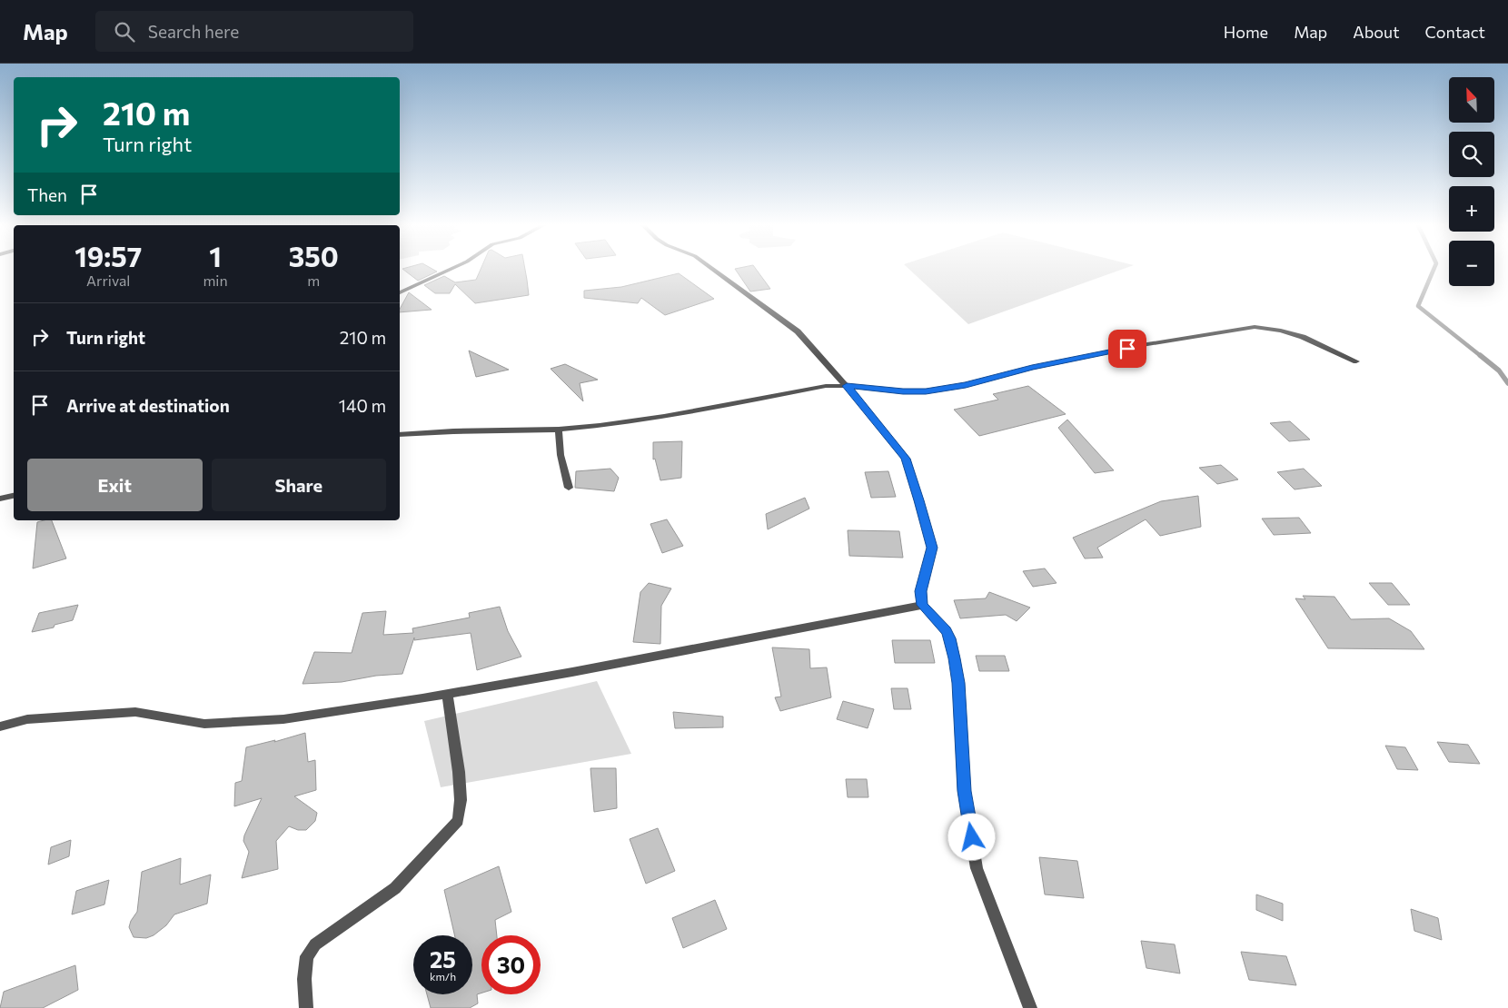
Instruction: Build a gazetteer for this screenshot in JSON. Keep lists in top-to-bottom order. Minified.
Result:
{"north":"top left","page":{"header":"Map","search":"Search here","nav":["Home","Map","About","Contact"],"map_buttons":["+","−"],"turn":["210 m","Turn right"],"then":"Then","eta":["19:57","Arrival","1","min","350","m"],"list":[{"name":"Turn right","value":"210 m"},{"name":"Arrive at destination","value":"140 m"}],"buttons":["Exit","Share"],"speed":"25 km/h","limit":"30"}}
